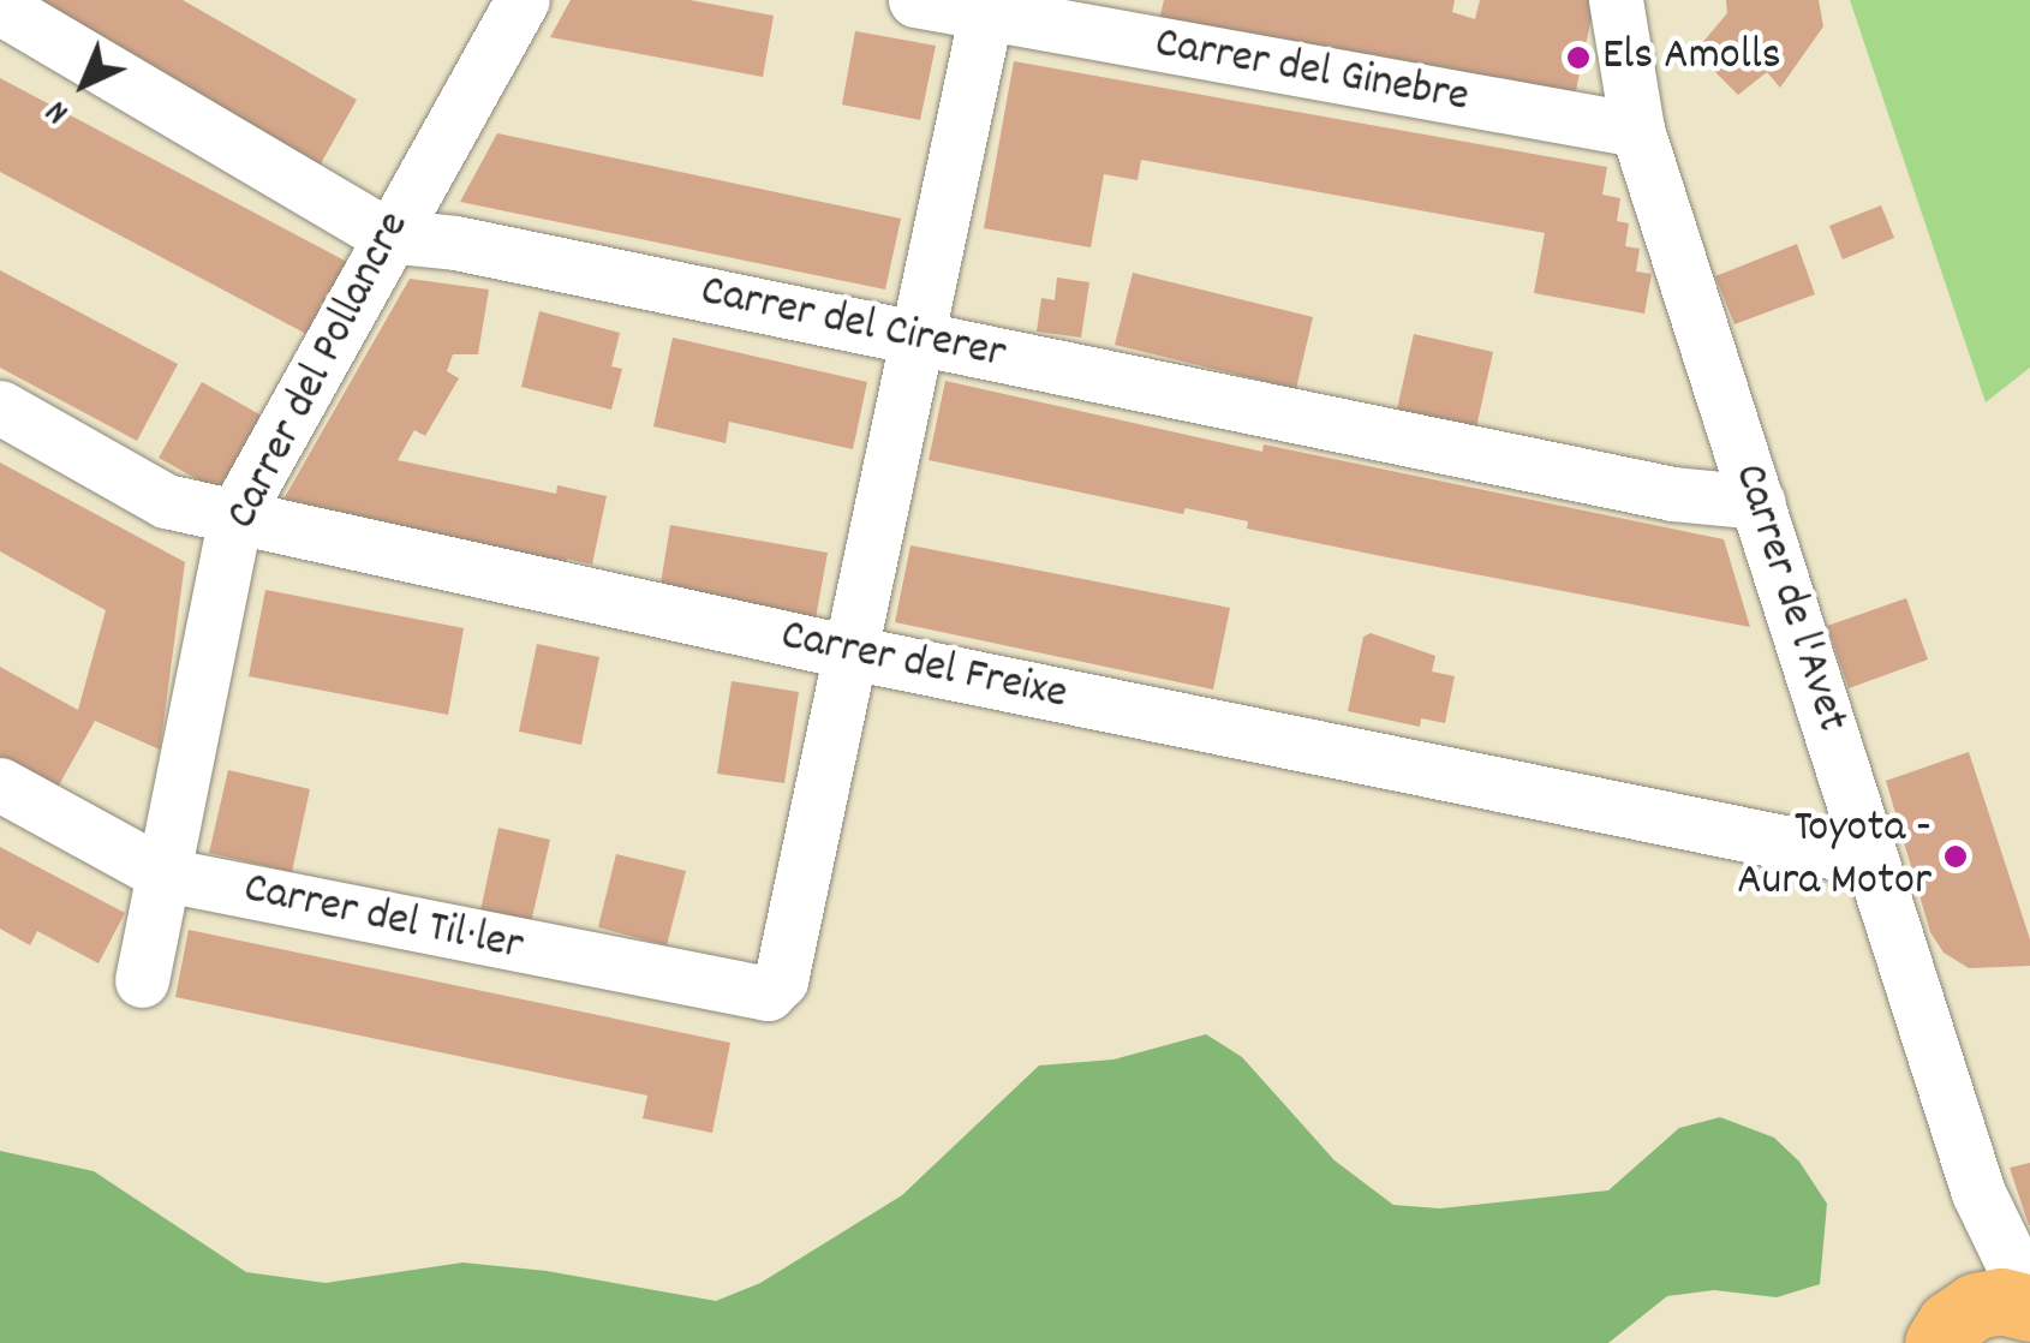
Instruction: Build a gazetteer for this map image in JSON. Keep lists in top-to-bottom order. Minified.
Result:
{"streets":{"street":["Carrer del Ginebre","Carrer del Cirerer","Carrer del Pollancre","Carrer de l'Avet","Carrer del Freixe","Carrer del Til·ler"]},"crossings":[["Carrer del Ginebre","Carrer de l'Avet"],["Carrer del Cirerer","Carrer del Pollancre"],["Carrer del Cirerer","Carrer de l'Avet"],["Carrer del Pollancre","Carrer del Freixe"],["Carrer del Pollancre","Carrer del Til·ler"],["Carrer de l'Avet","Carrer del Freixe"],["Carrer del Freixe","Carrer del Til·ler"]],"places":["Els Amolls","Toyota - Aura Motor"],"north":"bottom left"}
